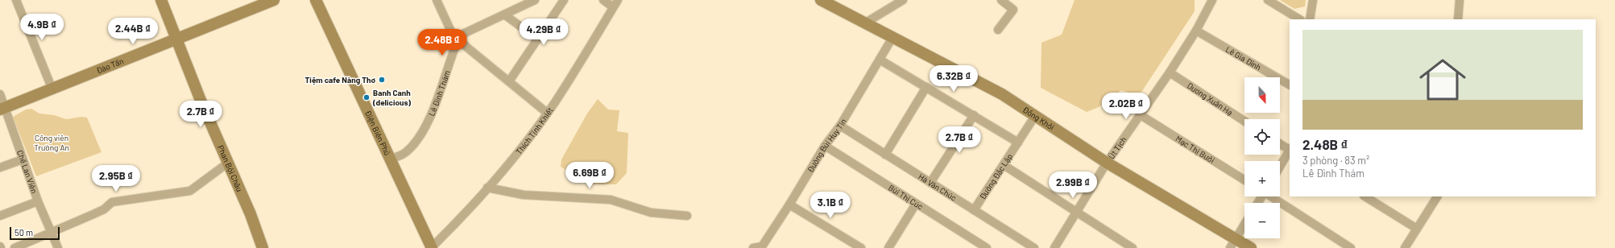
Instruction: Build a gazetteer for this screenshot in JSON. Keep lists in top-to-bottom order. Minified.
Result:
{"streets":{"street":["Lê Gia Đỉnh","Đào Tấn","Lê Đình Thám","Dương Xuân Hạ","Đồng Khởi","Thích Tịnh Khiết","Điện Biên Phủ","Đường Bùi Huy Tín","Út Tịch","Mạc Thị Bưởi","Phan Bội Châu","Chế Lan Viên","Đường Đắc Lập","Hà Văn Chúc","Bùi Thị Cúc"]},"crossings":[["Lê Gia Đỉnh","Út Tịch"],["Đào Tấn","Phan Bội Châu"],["Đào Tấn","Chế Lan Viên"],["Lê Đình Thám","Điện Biên Phủ"],["Dương Xuân Hạ","Út Tịch"],["Đồng Khởi","Đường Bùi Huy Tín"],["Đồng Khởi","Út Tịch"],["Đồng Khởi","Đường Đắc Lập"],["Thích Tịnh Khiết","Điện Biên Phủ"],["Đường Bùi Huy Tín","Hà Văn Chúc"],["Đường Bùi Huy Tín","Bùi Thị Cúc"],["Út Tịch","Mạc Thị Bưởi"],["Đường Đắc Lập","Hà Văn Chúc"]],"parks":["Công viên Trường An"],"places":["Tiệm cafe Nàng Thơ","Banh Canh (delicious)"],"scale_bar":"50 m","north":"bottom","page":{"price":["4.9B ₫","2.44B ₫","4.29B ₫","2.48B ₫","6.32B ₫","2.02B ₫","2.7B ₫","2.7B ₫","6.69B ₫","2.95B ₫","2.99B ₫","3.1B ₫"],"list":[{"name":"2.48B ₫","note":"3 phòng · 83 m² · Lê Đình Thám"}],"map_buttons":["+","−"],"scale":"50 m"}}
